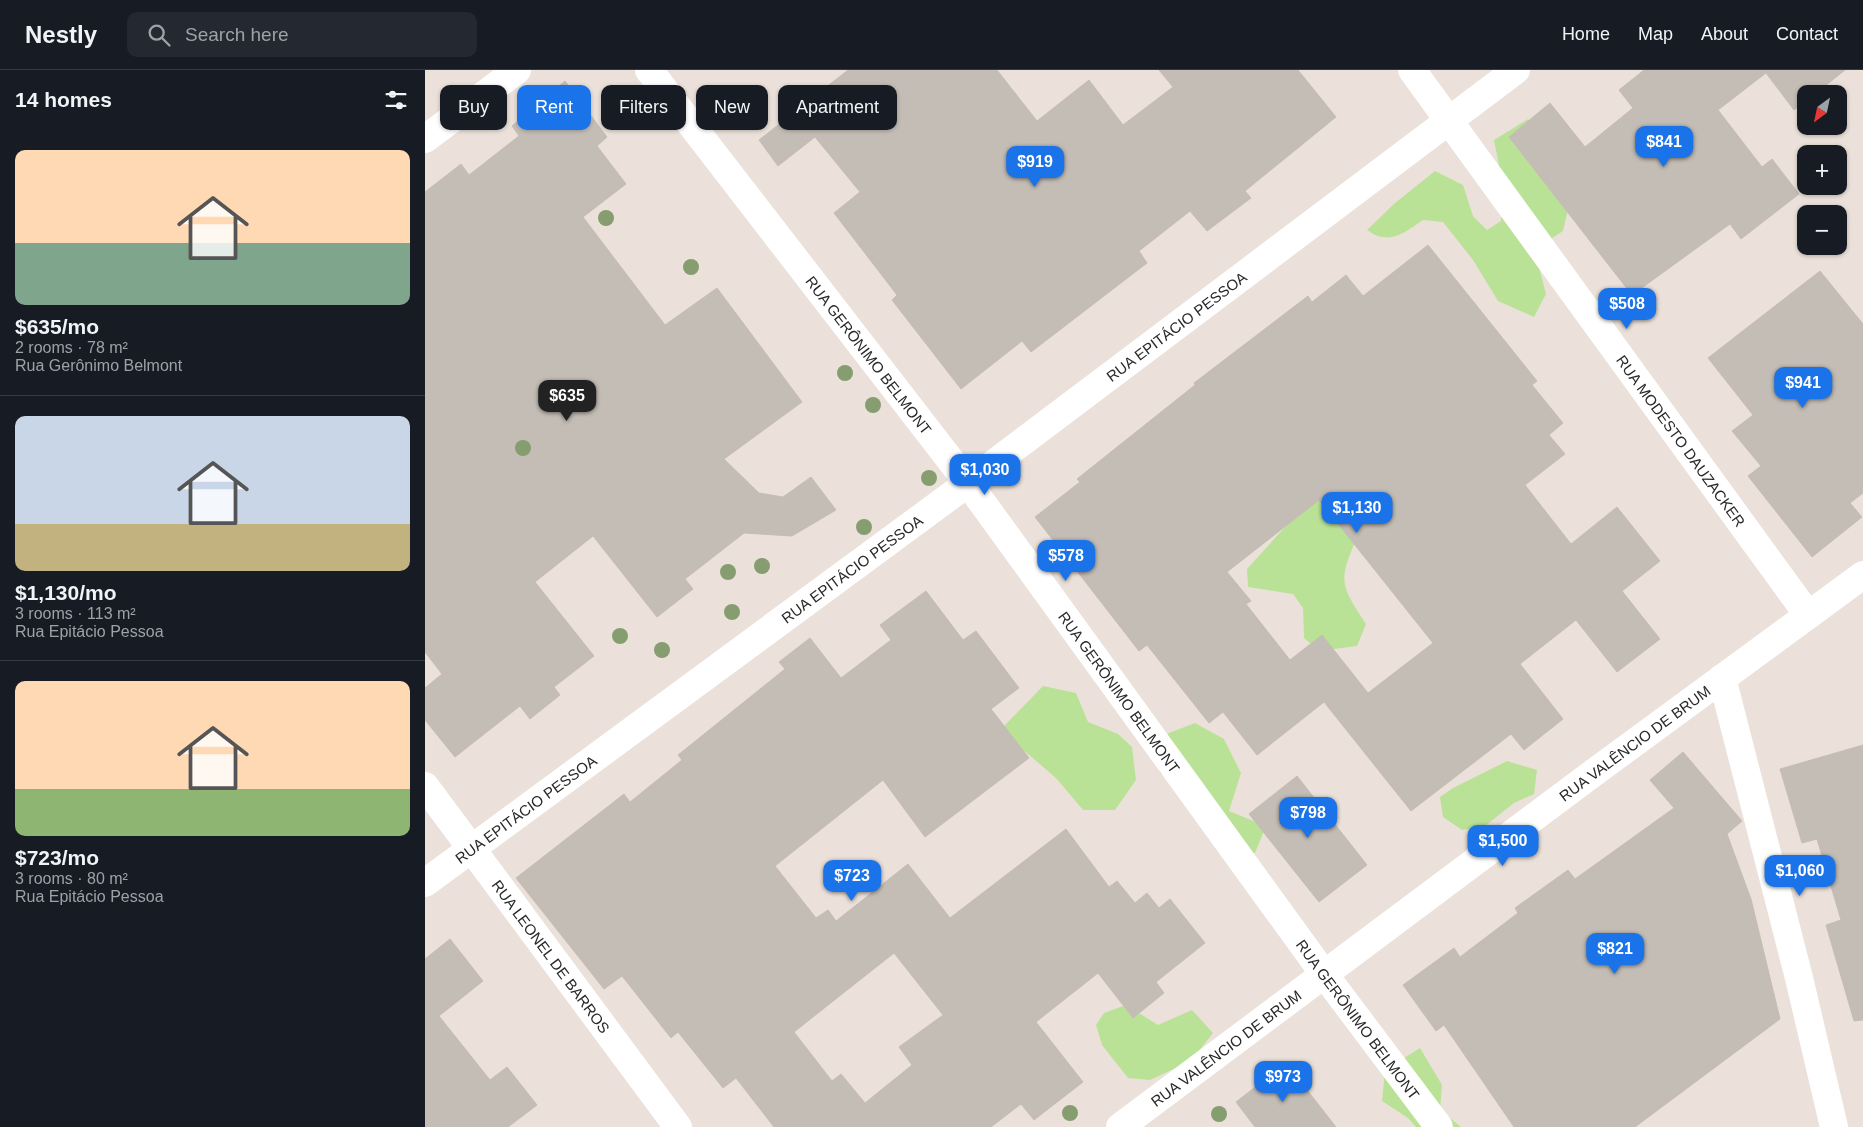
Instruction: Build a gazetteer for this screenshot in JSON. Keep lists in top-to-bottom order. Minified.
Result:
{"streets":{"street":["RUA EPITÁCIO PESSOA","RUA GERÔNIMO BELMONT","RUA MODESTO DAUZACKER","RUA VALÊNCIO DE BRUM","RUA LEONEL DE BARROS"]},"crossings":[["RUA EPITÁCIO PESSOA","RUA GERÔNIMO BELMONT"],["RUA EPITÁCIO PESSOA","RUA MODESTO DAUZACKER"],["RUA EPITÁCIO PESSOA","RUA LEONEL DE BARROS"],["RUA GERÔNIMO BELMONT","RUA VALÊNCIO DE BRUM"],["RUA MODESTO DAUZACKER","RUA VALÊNCIO DE BRUM"]],"north":"bottom left","page":{"header":"Nestly","search":"Search here","nav":["Home","Map","About","Contact"],"heading":"14 homes","map_buttons":["+","−"],"chip":["Buy","Rent","Filters","New","Apartment"],"price":["$841","$919","$508","$941","$635","$1,030","$1,130","$578","$798","$1,500","$1,060","$723","$821","$973"],"list":[{"name":"$635/mo","note":"2 rooms · 78 m² · Rua Gerônimo Belmont"},{"name":"$1,130/mo","note":"3 rooms · 113 m² · Rua Epitácio Pessoa"},{"name":"$723/mo","note":"3 rooms · 80 m² · Rua Epitácio Pessoa"}]}}
